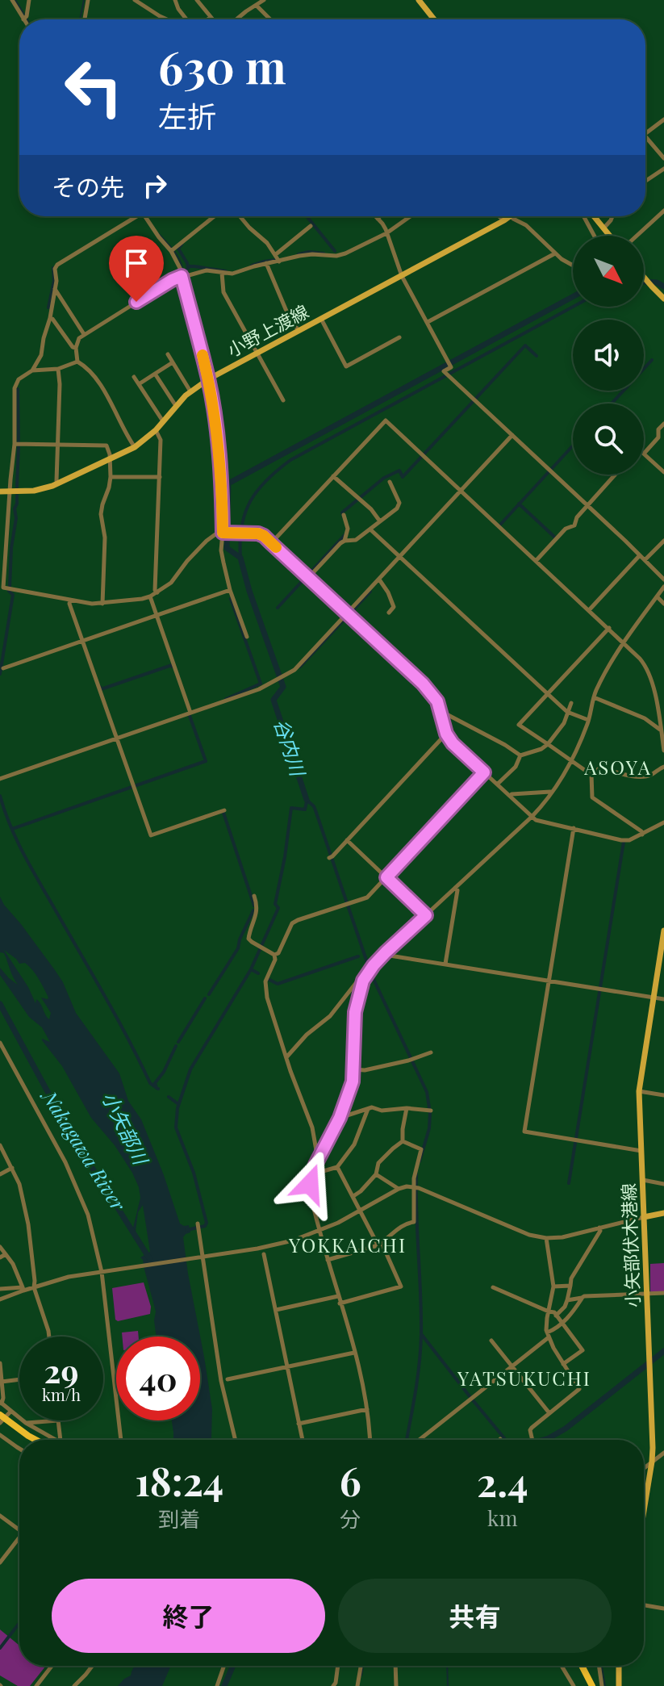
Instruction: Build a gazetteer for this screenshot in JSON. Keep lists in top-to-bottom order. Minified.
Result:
{"streets":{"main road":["小野上渡線","小矢部伏木港線"]},"districts":["ASOYA","YOKKAICHI","YATSUKUCHI"],"water":["谷内川","小矢部川","Nakagawa River"],"north":"bottom right","page":{"turn":["630 m","左折"],"then":"その先","speed":"29 km/h","limit":"40","eta":["18:24","到着","6","分","2.4","km"],"buttons":["終了","共有"]}}
